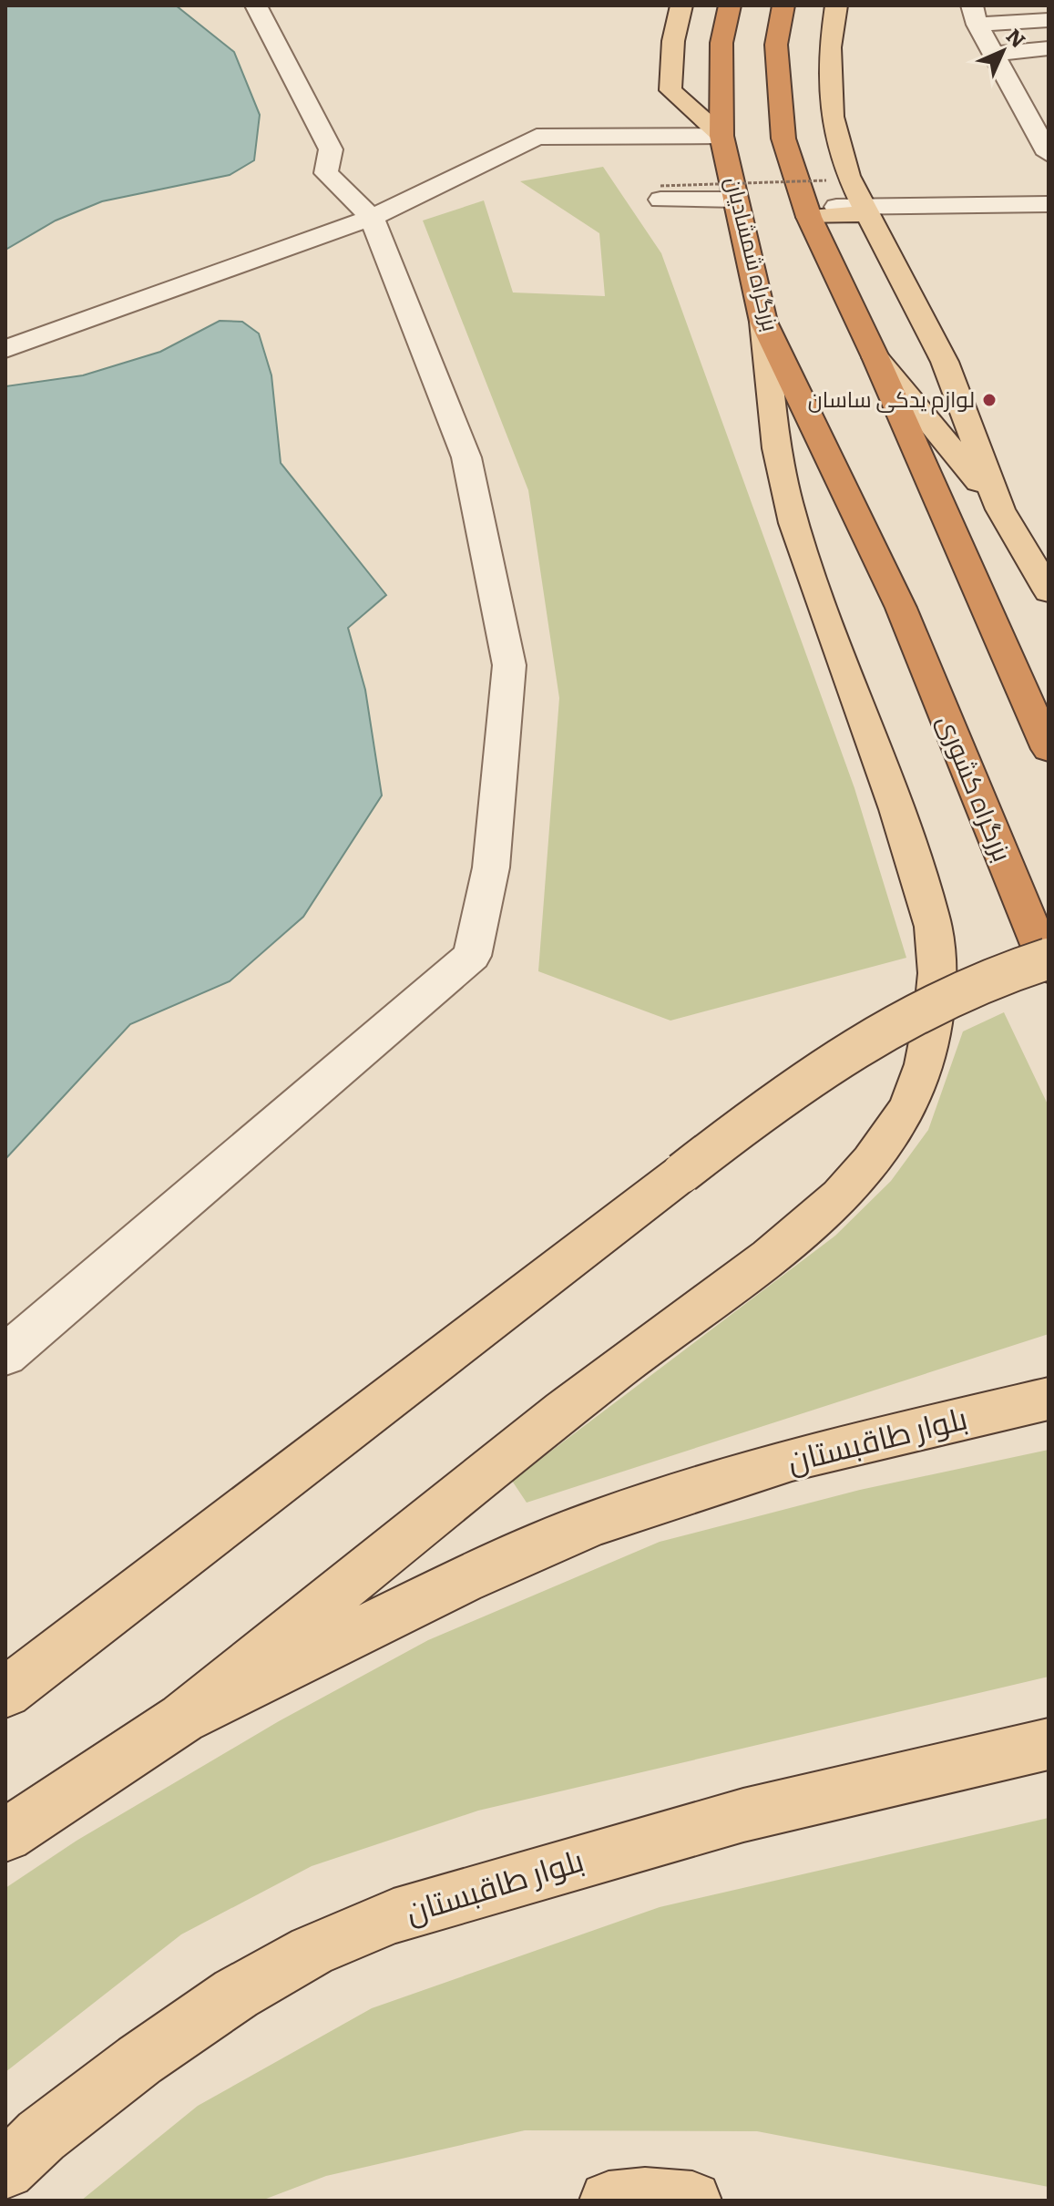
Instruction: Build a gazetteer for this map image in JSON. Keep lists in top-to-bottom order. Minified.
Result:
{"streets":{"highway":["بزرگراه شمشادیان","بزرگراه کشوری"],"main road":["بلوار طاقبستان"]},"crossings":[["بزرگراه شمشادیان","بزرگراه کشوری"]],"places":["لوازم یدکی ساسان"],"north":"top right"}
